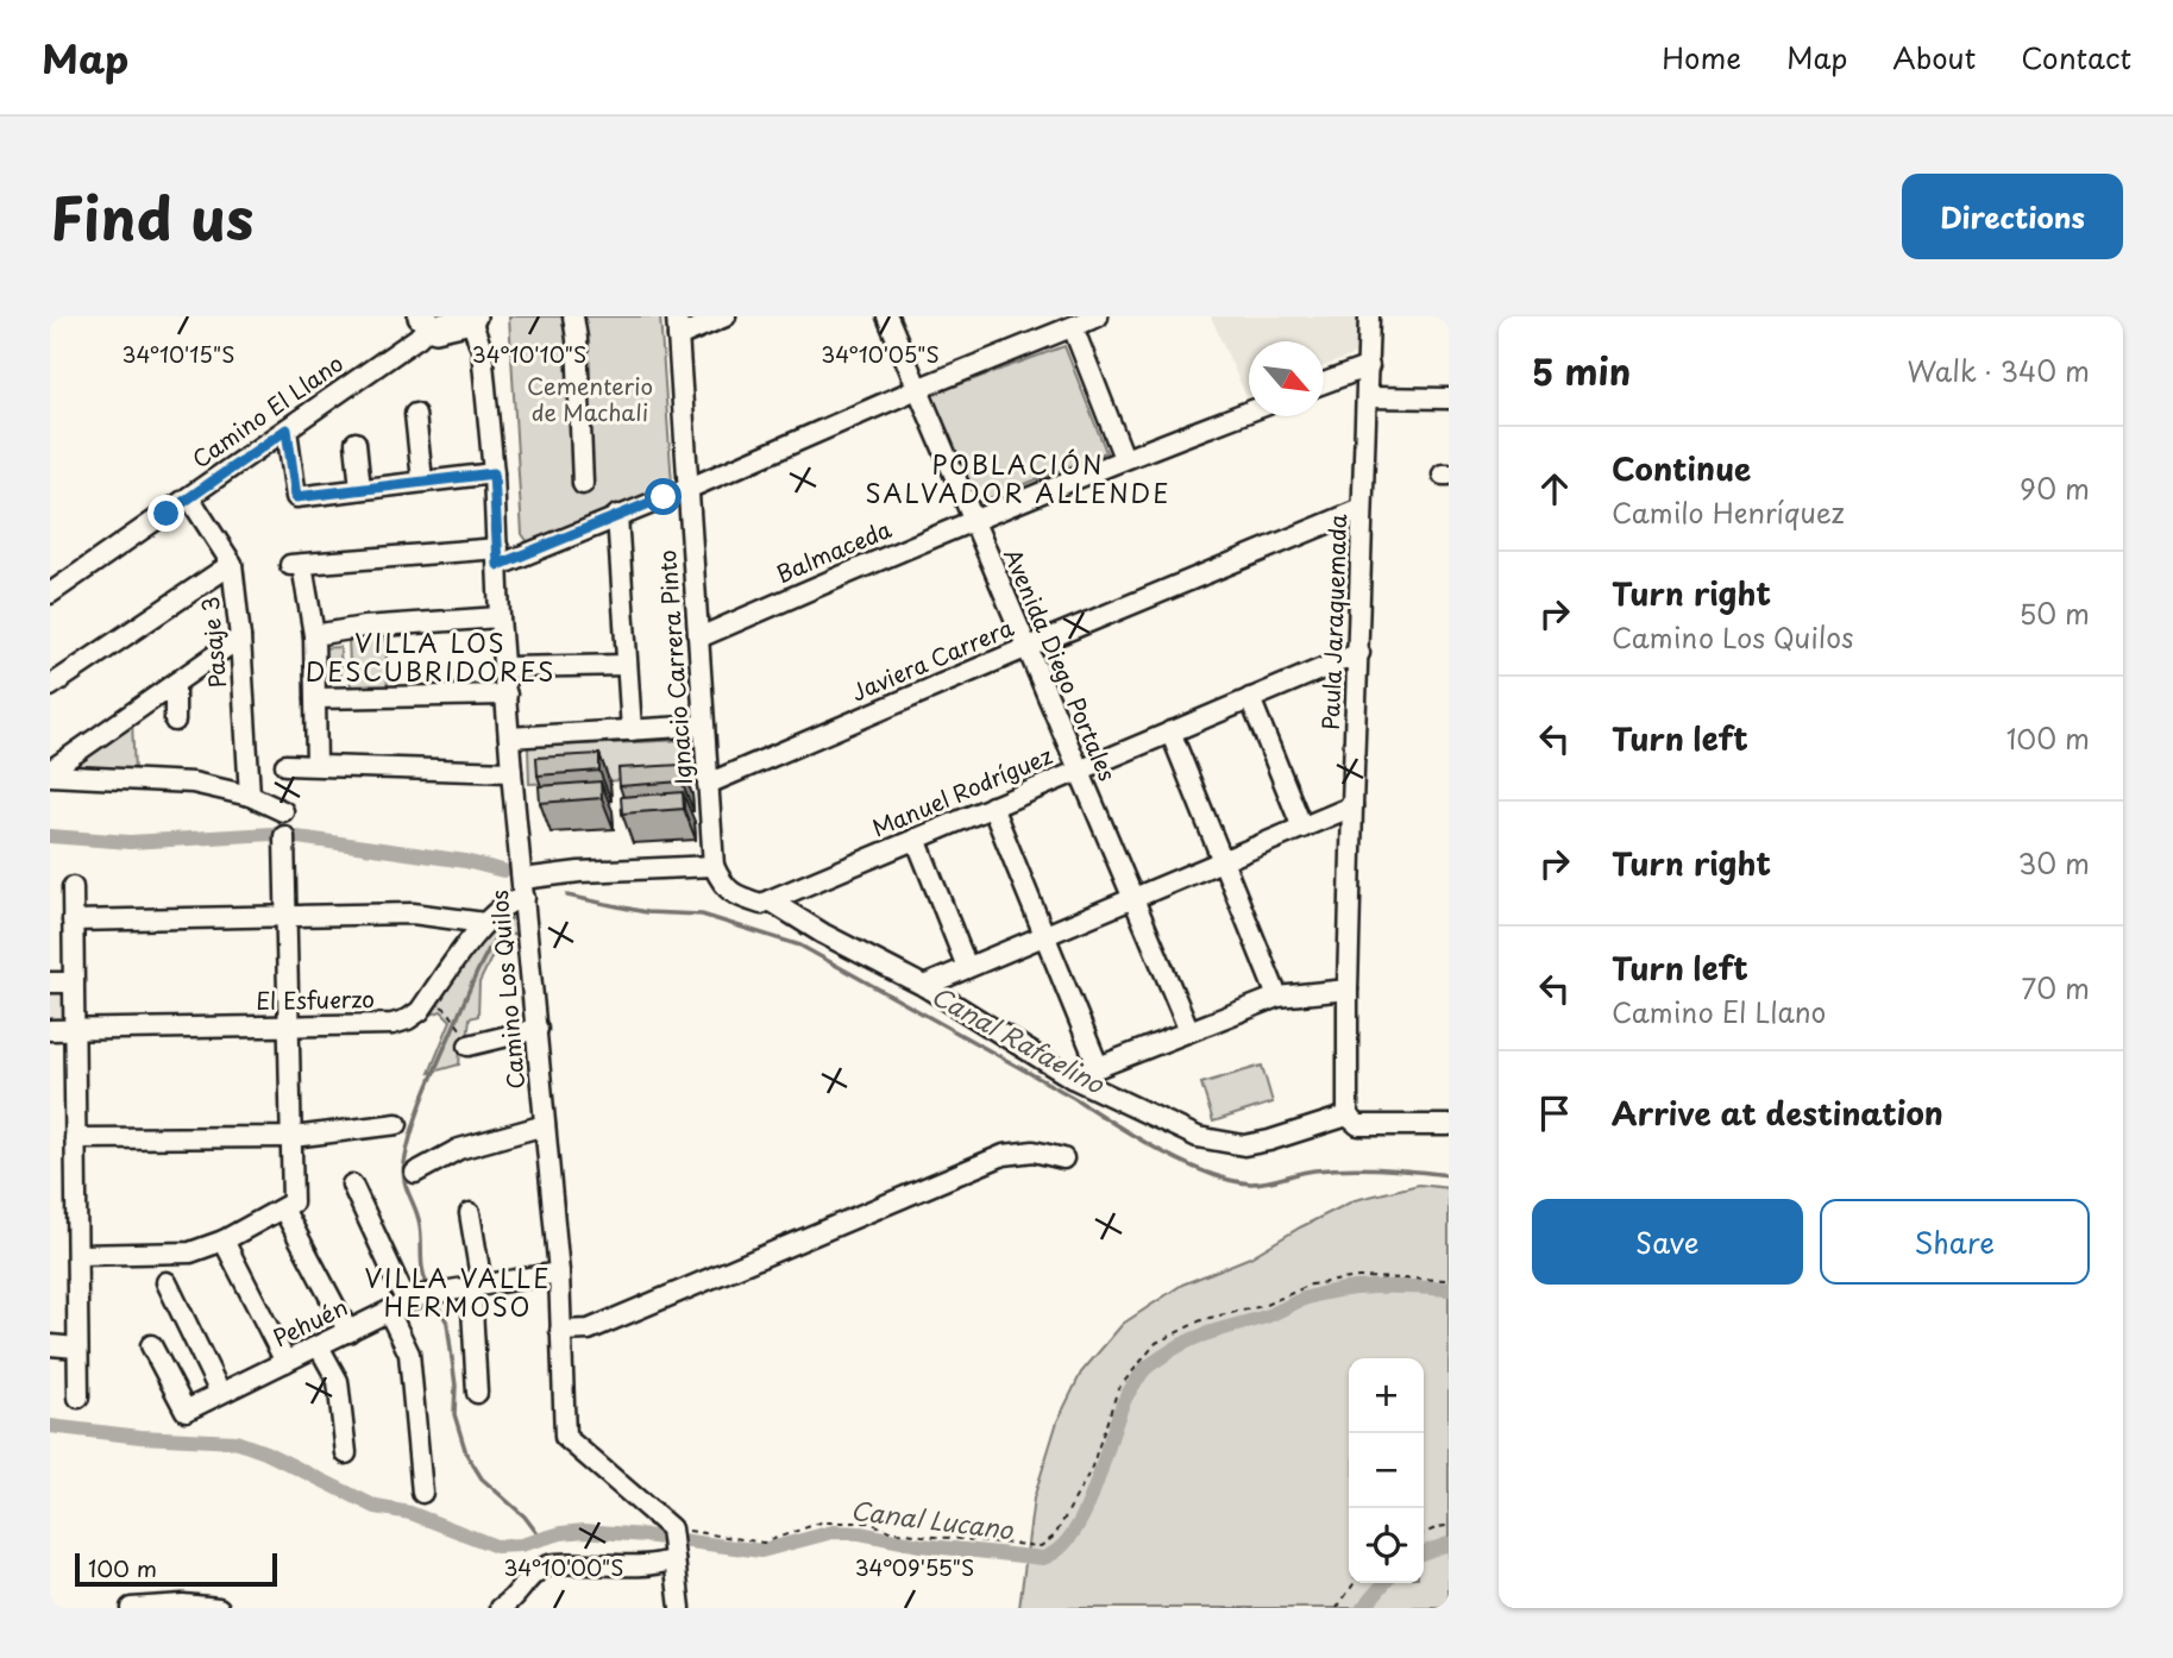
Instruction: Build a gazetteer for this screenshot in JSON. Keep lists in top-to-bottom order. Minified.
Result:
{"streets":{"street":["Camino El Llano","Balmaceda","Paula Jaraquemada","Pasaje 3","Javiera Carrera","Avenida Diego Portales","Ignacio Carrera Pinto","Manuel Rodríguez","Camino Los Quilos","El Esfuerzo","Pehuén"]},"crossings":[["Camino El Llano","Pasaje 3"],["Balmaceda","Avenida Diego Portales"],["Balmaceda","Ignacio Carrera Pinto"],["Paula Jaraquemada","Javiera Carrera"],["Paula Jaraquemada","Manuel Rodríguez"],["Javiera Carrera","Avenida Diego Portales"],["Javiera Carrera","Ignacio Carrera Pinto"],["Avenida Diego Portales","Manuel Rodríguez"],["Camino Los Quilos","El Esfuerzo"],["Camino Los Quilos","Pehuén"]],"districts":["POBLACIÓN SALVADOR ALLENDE","VILLA LOS DESCUBRIDORES","VILLA VALLE HERMOSO"],"water":["Canal Rafaelino","Canal Lucano"],"parks":["Cementerio de Machali"],"scale_bar":"100 m","north":"bottom right","page":{"header":"Map","nav":["Home","Map","About","Contact"],"title":"Find us","buttons":["Directions",["Save","Share"]],"heading":["5 min","Walk · 340 m"],"list":[["Continue","Camilo Henríquez","90 m"],["Turn right","Camino Los Quilos","50 m"],["Turn left","100 m"],["Turn right","30 m"],["Turn left","Camino El Llano","70 m"],"Arrive at destination"],"map_buttons":["+","−"],"scale":"100 m"},"coordinates":["34°10'15\"S","34°10'10\"S","34°10'05\"S","34°10'00\"S","34°09'55\"S"]}
